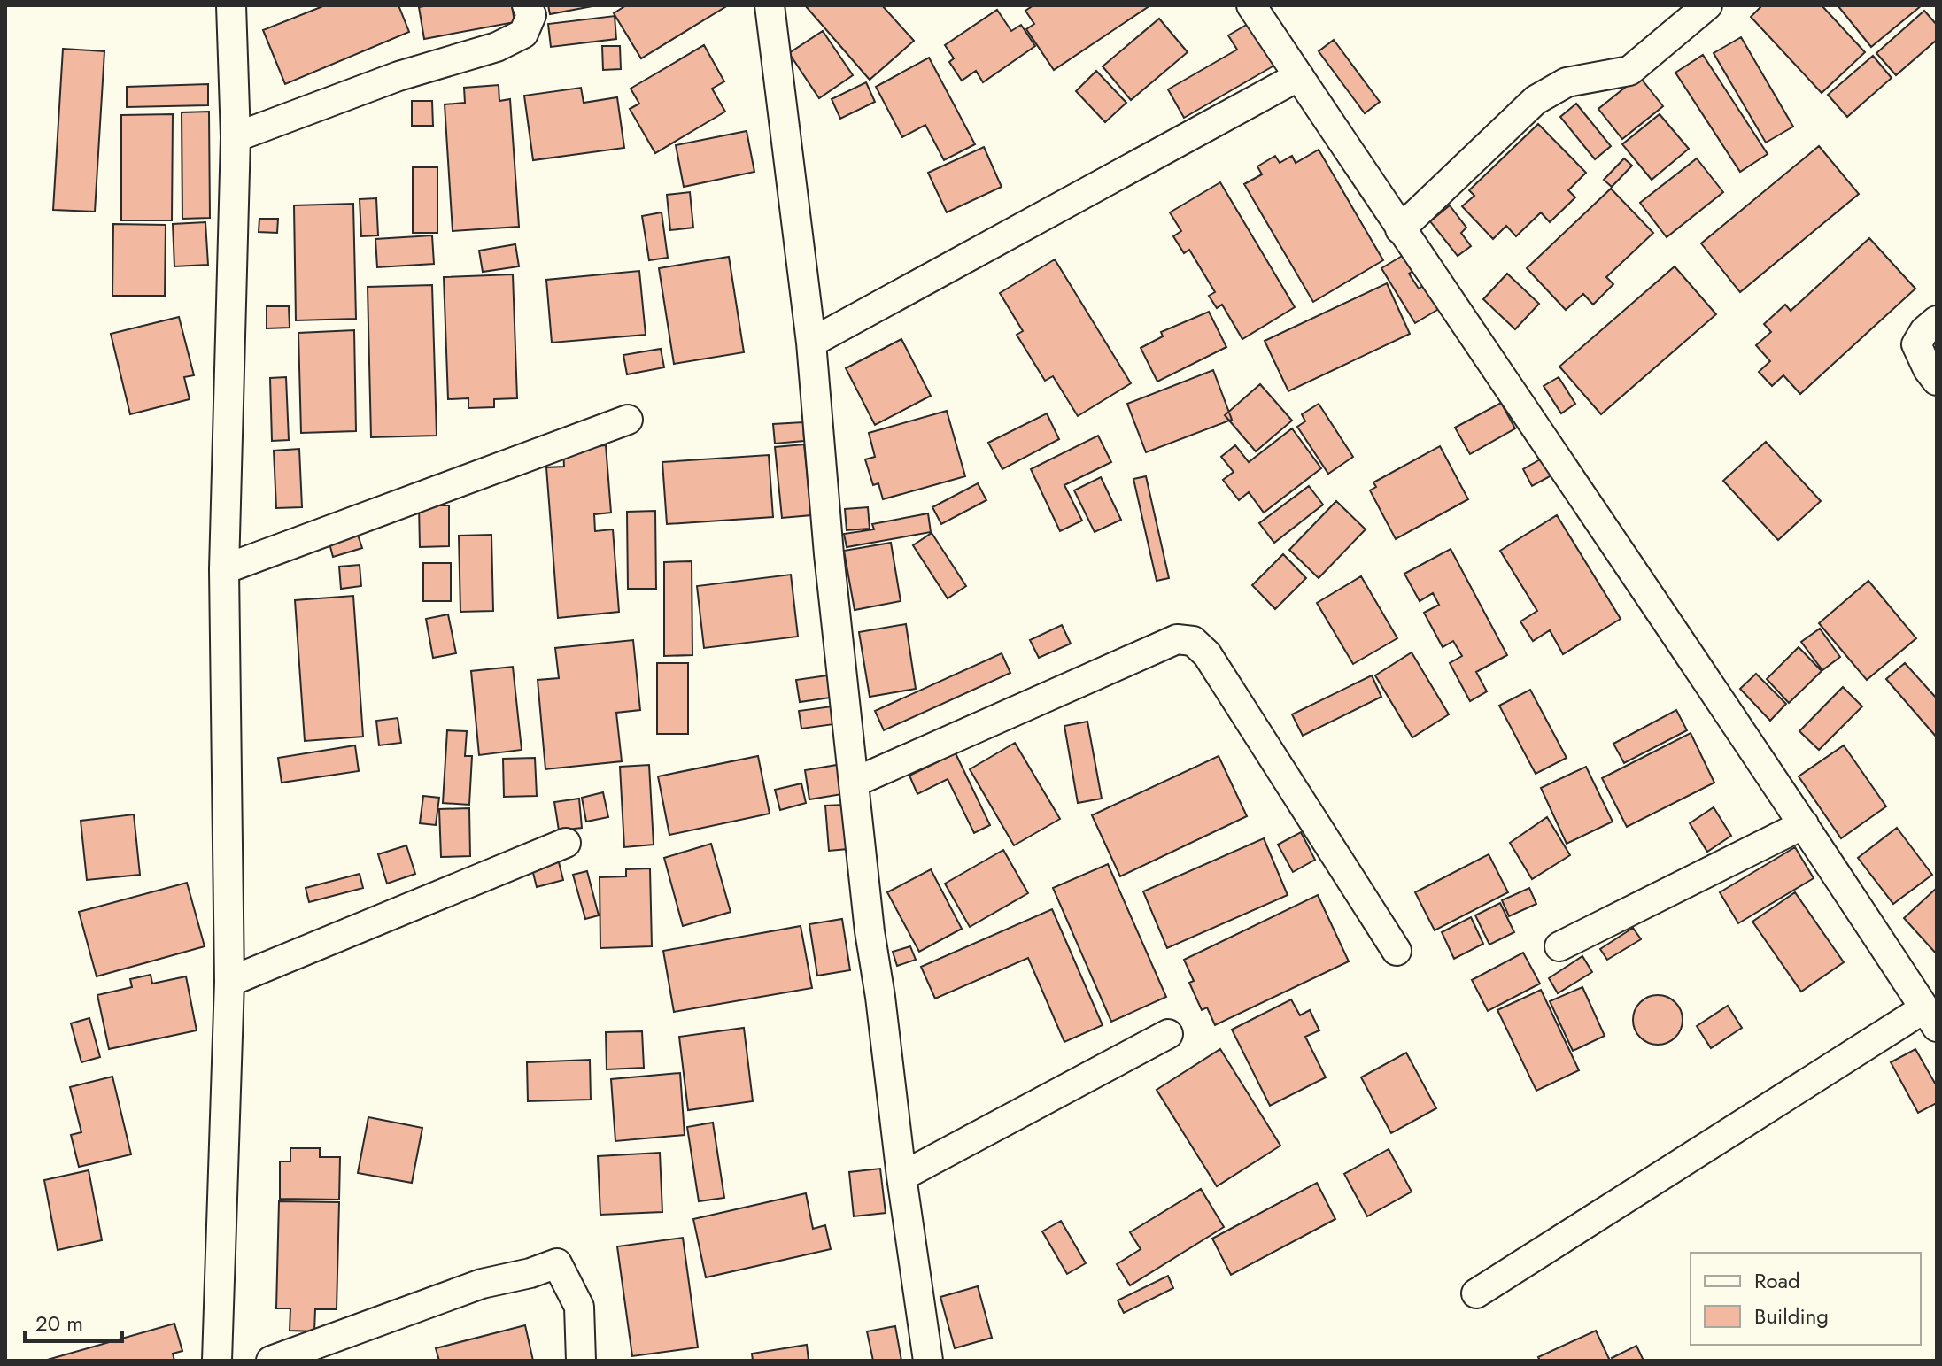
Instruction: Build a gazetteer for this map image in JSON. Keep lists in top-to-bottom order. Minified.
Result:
{"legend":["Road","Building"],"scale_bar":"20 m"}
